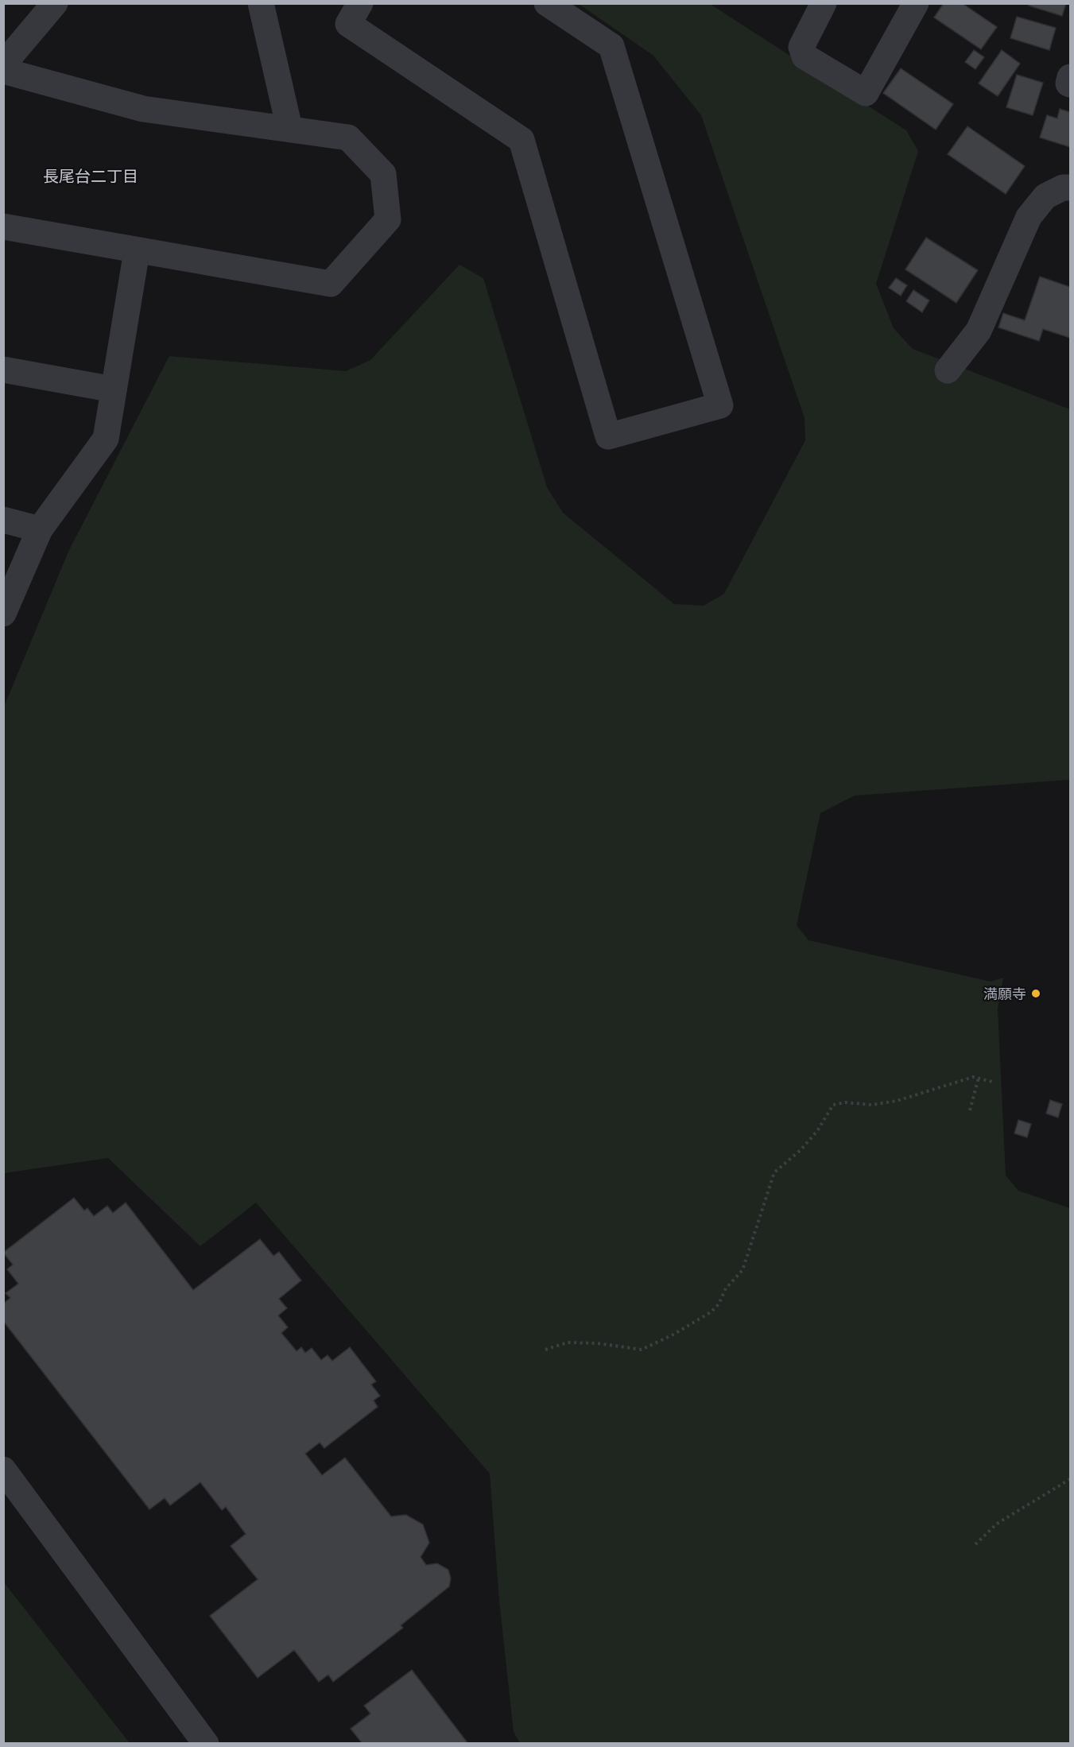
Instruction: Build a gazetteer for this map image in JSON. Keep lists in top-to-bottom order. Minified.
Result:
{"districts":["長尾台二丁目"],"places":["満願寺"]}
